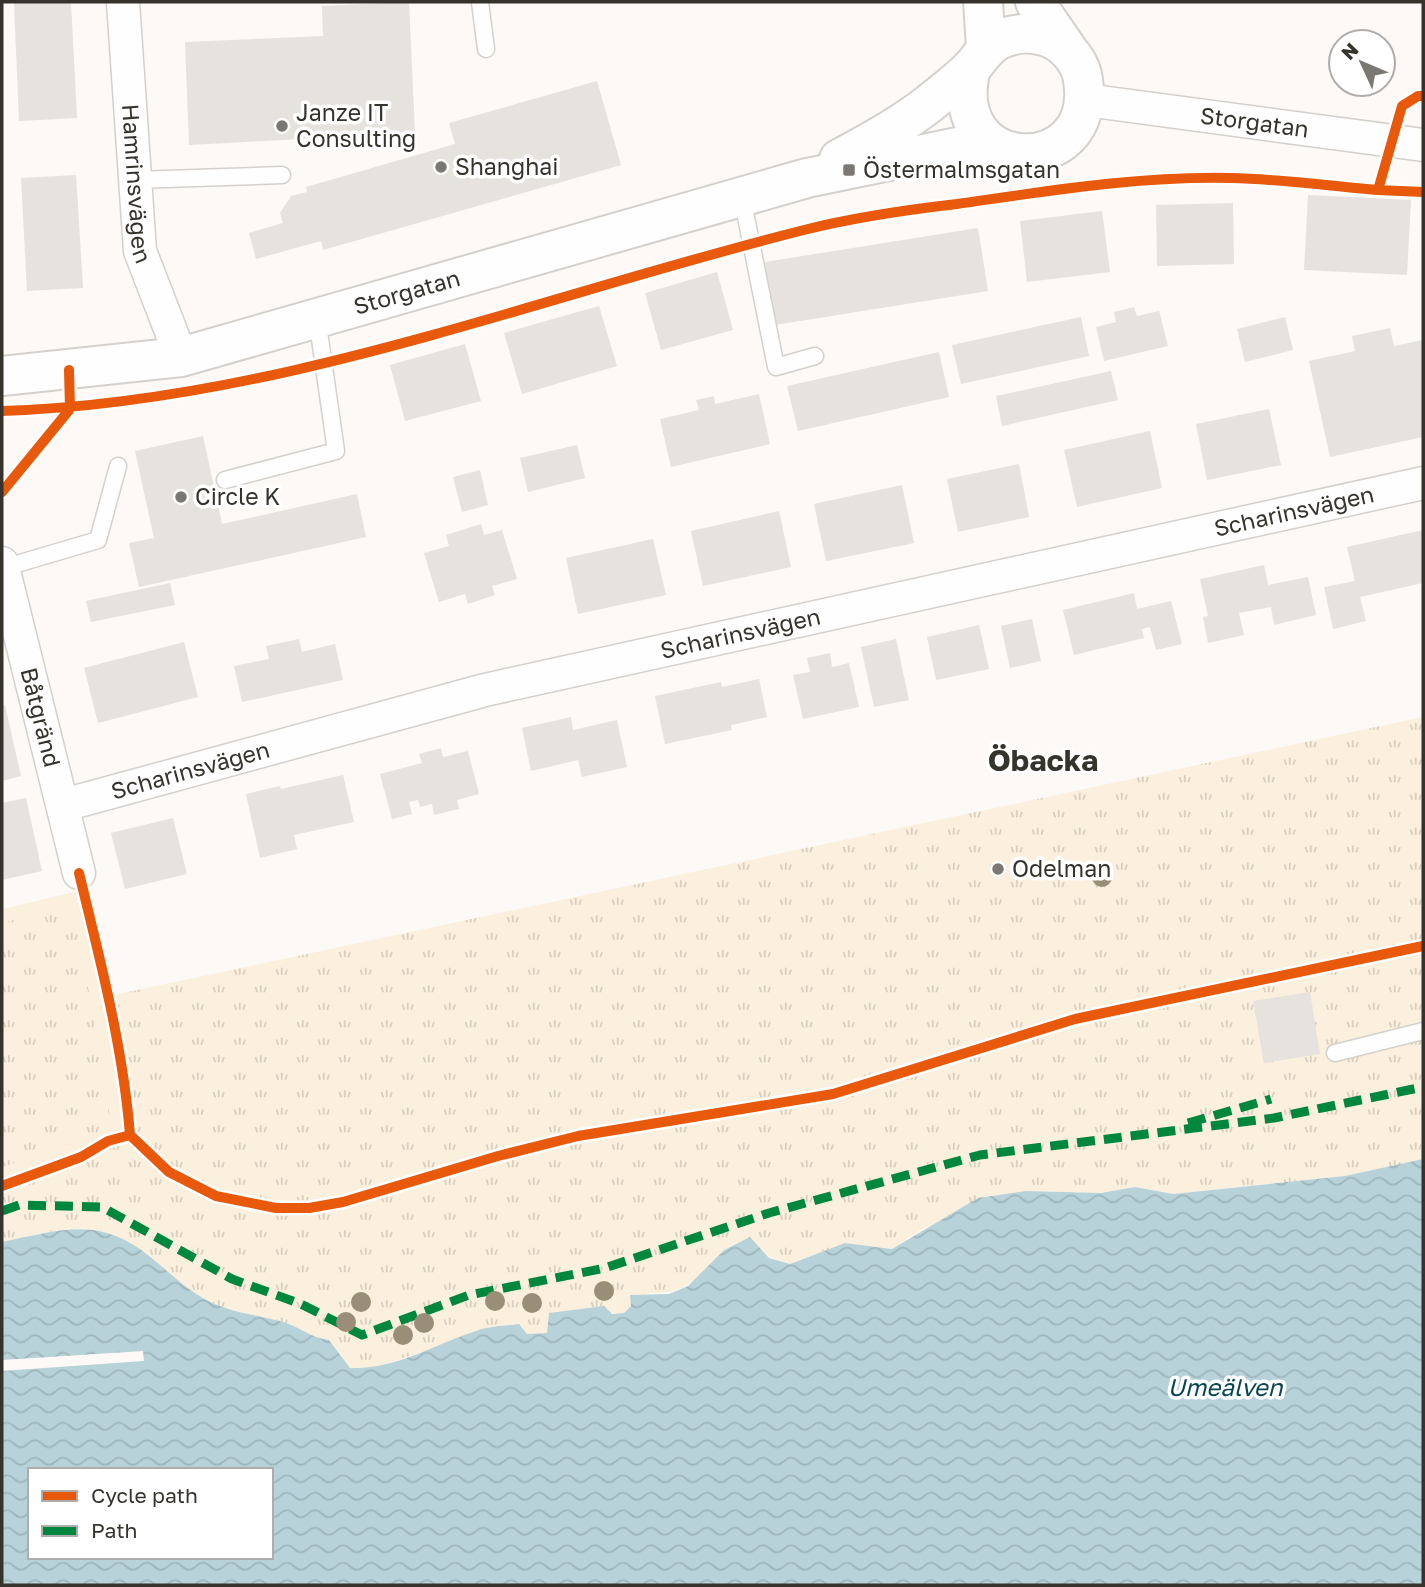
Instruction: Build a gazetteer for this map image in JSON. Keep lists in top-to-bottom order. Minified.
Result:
{"streets":{"street":["Storgatan","Hamrinsvägen","Scharinsvägen","Båtgränd"]},"crossings":[["Storgatan","Hamrinsvägen"],["Scharinsvägen","Båtgränd"]],"districts":["Öbacka"],"water":["Umeälven"],"places":{"other":["Janze IT Consulting","Shanghai","Circle K","Odelman"],"transit":["Östermalmsgatan"]},"legend":["Cycle path","Path"],"north":"top left"}
